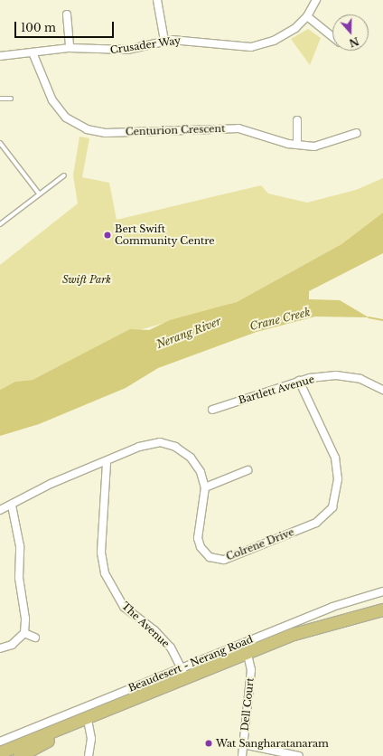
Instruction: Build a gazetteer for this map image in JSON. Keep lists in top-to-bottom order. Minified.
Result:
{"streets":{"main road":["Beaudesert - Nerang Road"],"street":["Crusader Way","Centurion Crescent","Bartlett Avenue","Colrene Drive","The Avenue","Dell Court"]},"crossings":[["Crusader Way","Centurion Crescent"],["Bartlett Avenue","Colrene Drive"],["Colrene Drive","The Avenue"],["The Avenue","Beaudesert - Nerang Road"],["Beaudesert - Nerang Road","Dell Court"]],"water":["Crane Creek","Nerang River"],"parks":["Swift Park"],"places":["Bert Swift Community Centre","Wat Sangharatanaram"],"scale_bar":"100 m","north":"bottom"}
